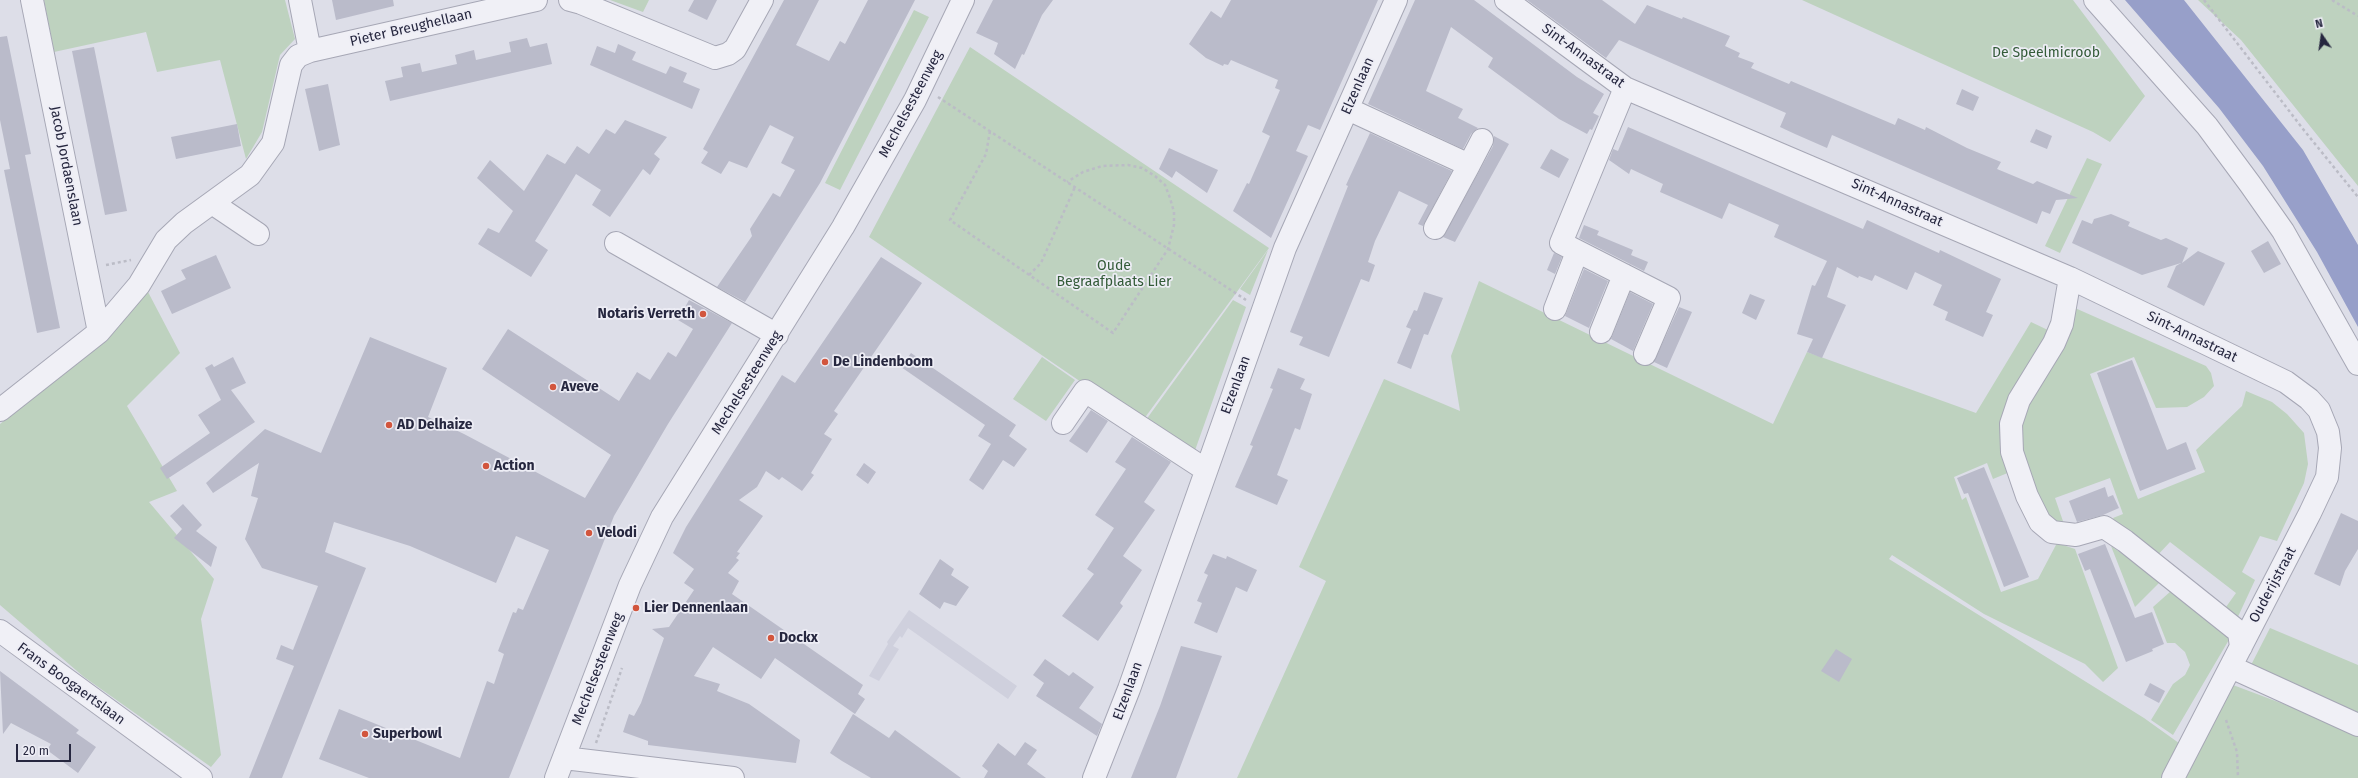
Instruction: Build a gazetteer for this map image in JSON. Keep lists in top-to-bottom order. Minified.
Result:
{"streets":{"street":["Pieter Breughellaan","Sint-Annastraat","Elzenlaan","Mechelsesteenweg","Jacob Jordaenslaan","Ouderijstraat","Frans Boogaertslaan"]},"crossings":[["Pieter Breughellaan","Jacob Jordaenslaan"],["Sint-Annastraat","Ouderijstraat"]],"parks":["De Speelmicroob","Oude Begraafplaats Lier"],"places":["Notaris Verreth","De Lindenboom","Aveve","AD Delhaize","Action","Velodi","Lier Dennenlaan","Dockx","Superbowl"],"scale_bar":"20 m","north":"top"}
